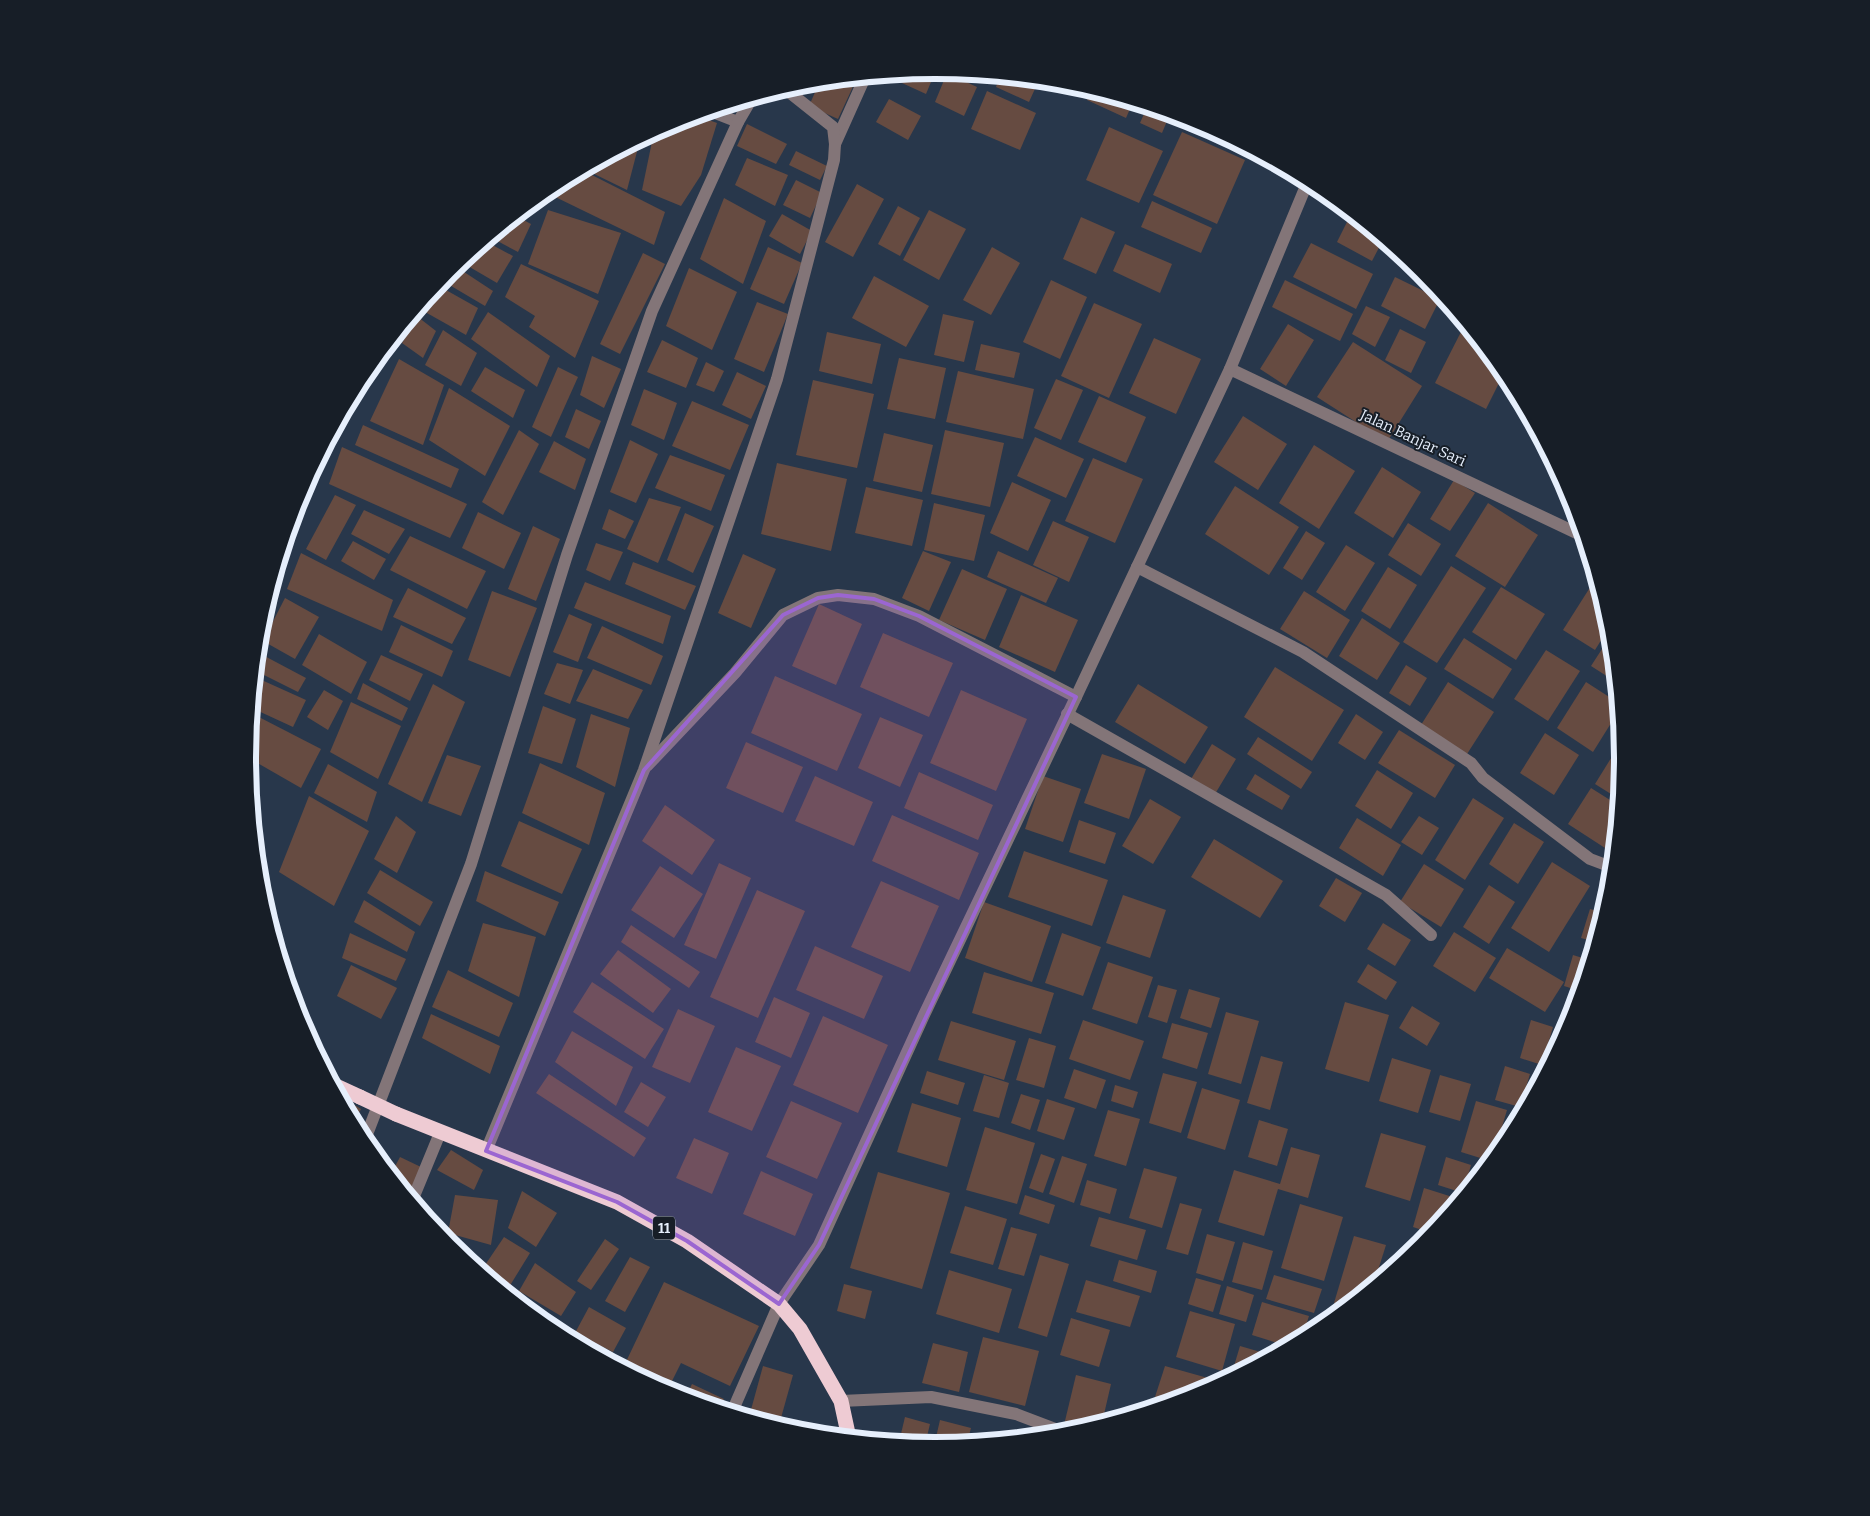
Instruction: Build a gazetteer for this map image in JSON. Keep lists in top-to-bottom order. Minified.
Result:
{"streets":{"highway":["11"],"street":["Jalan Banjar Sari"]}}
